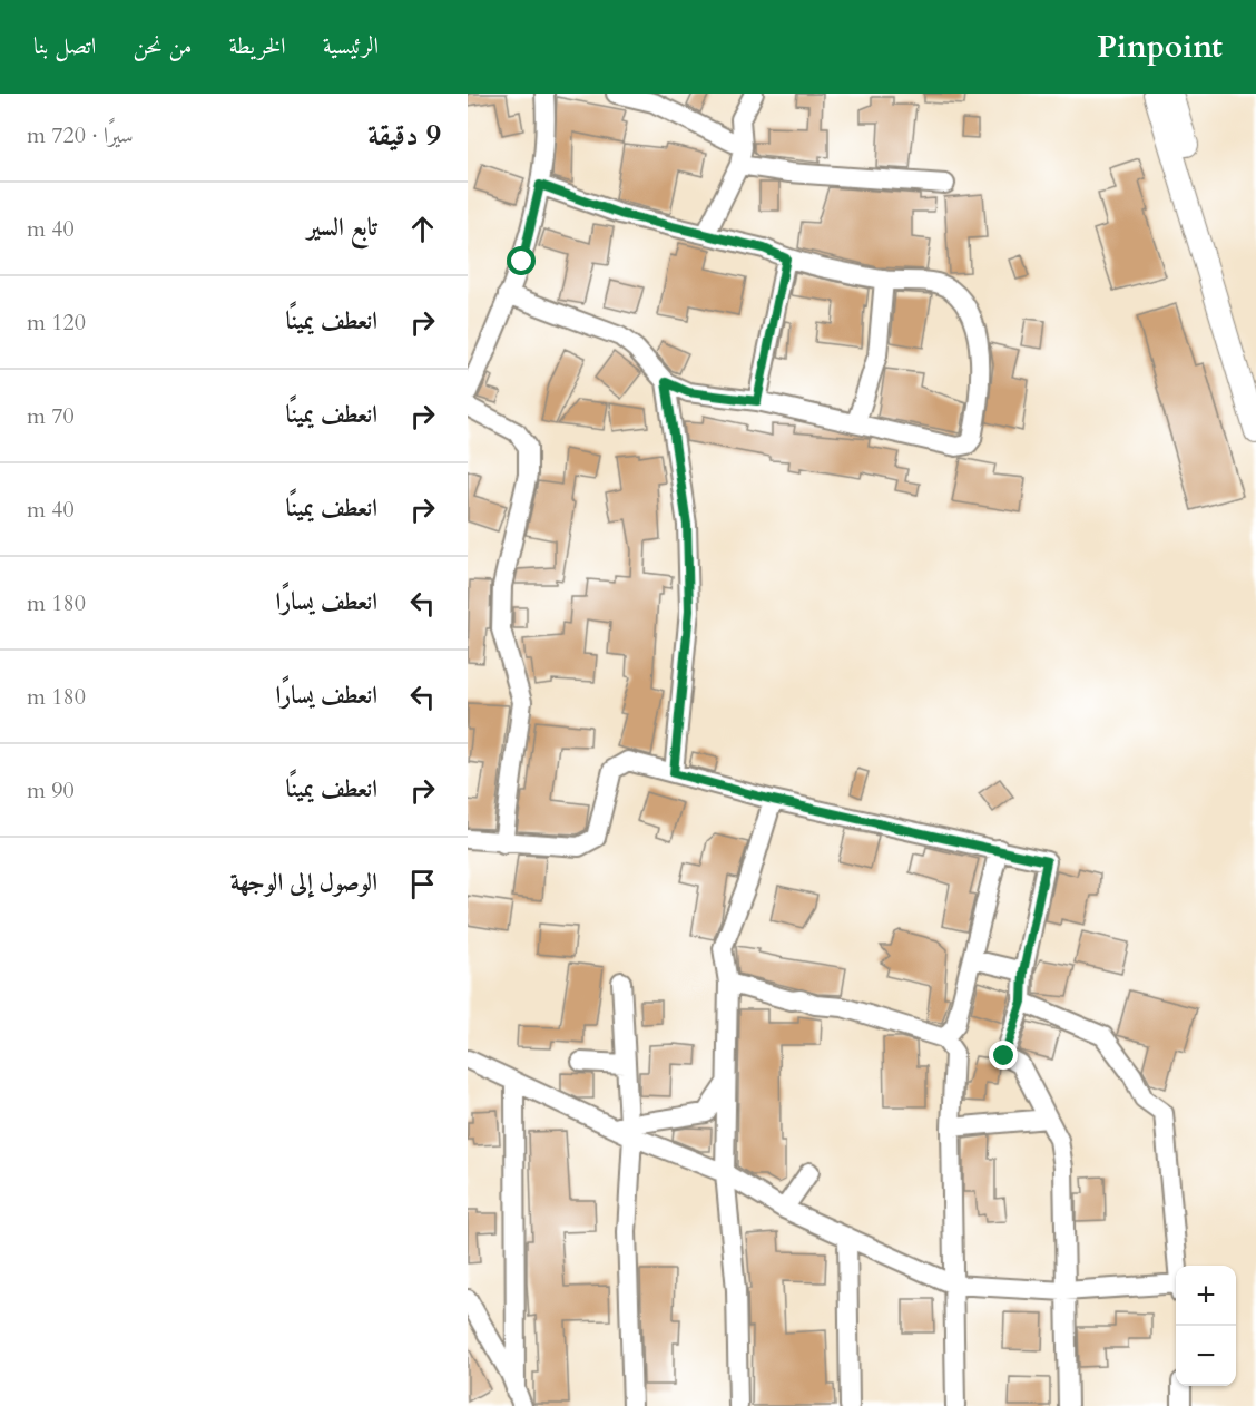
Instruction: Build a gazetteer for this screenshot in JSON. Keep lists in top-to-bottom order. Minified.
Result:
{"page":{"header":"Pinpoint","nav":["الرئيسية","الخريطة","من نحن","اتصل بنا"],"heading":["9 دقيقة","سيرًا · 720 m"],"list":[["تابع السير","40 m"],["انعطف يمينًا","120 m"],["انعطف يمينًا","70 m"],["انعطف يمينًا","40 m"],["انعطف يسارًا","180 m"],["انعطف يسارًا","180 m"],["انعطف يمينًا","90 m"],"الوصول إلى الوجهة"],"map_buttons":["+","−"]}}
